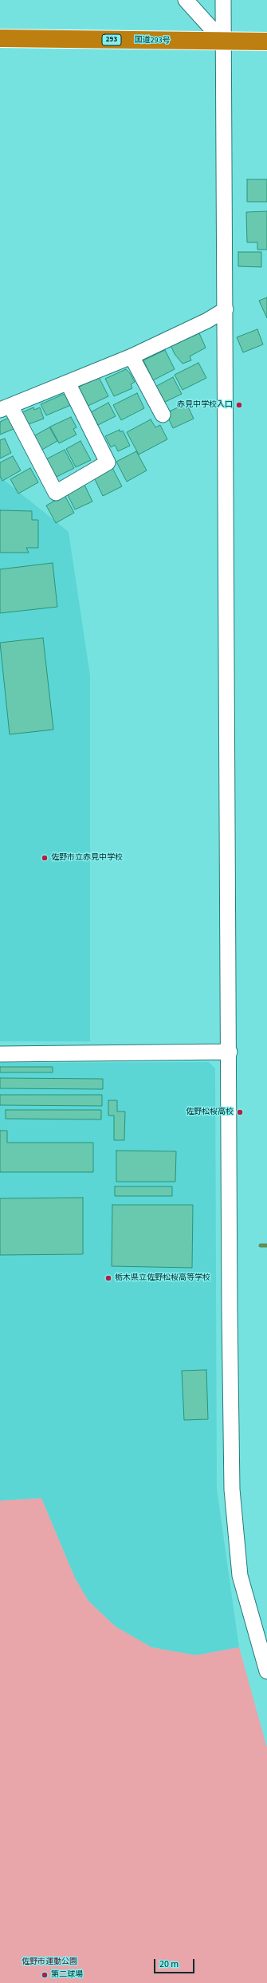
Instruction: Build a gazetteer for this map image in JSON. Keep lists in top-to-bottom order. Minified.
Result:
{"streets":{"highway":["293","国道293号"]},"parks":["佐野市運動公園"],"places":["赤見中学校入口","佐野市立赤見中学校","佐野松桜高校","栃木県立佐野松桜高等学校","第二球場"],"scale_bar":"20 m"}
